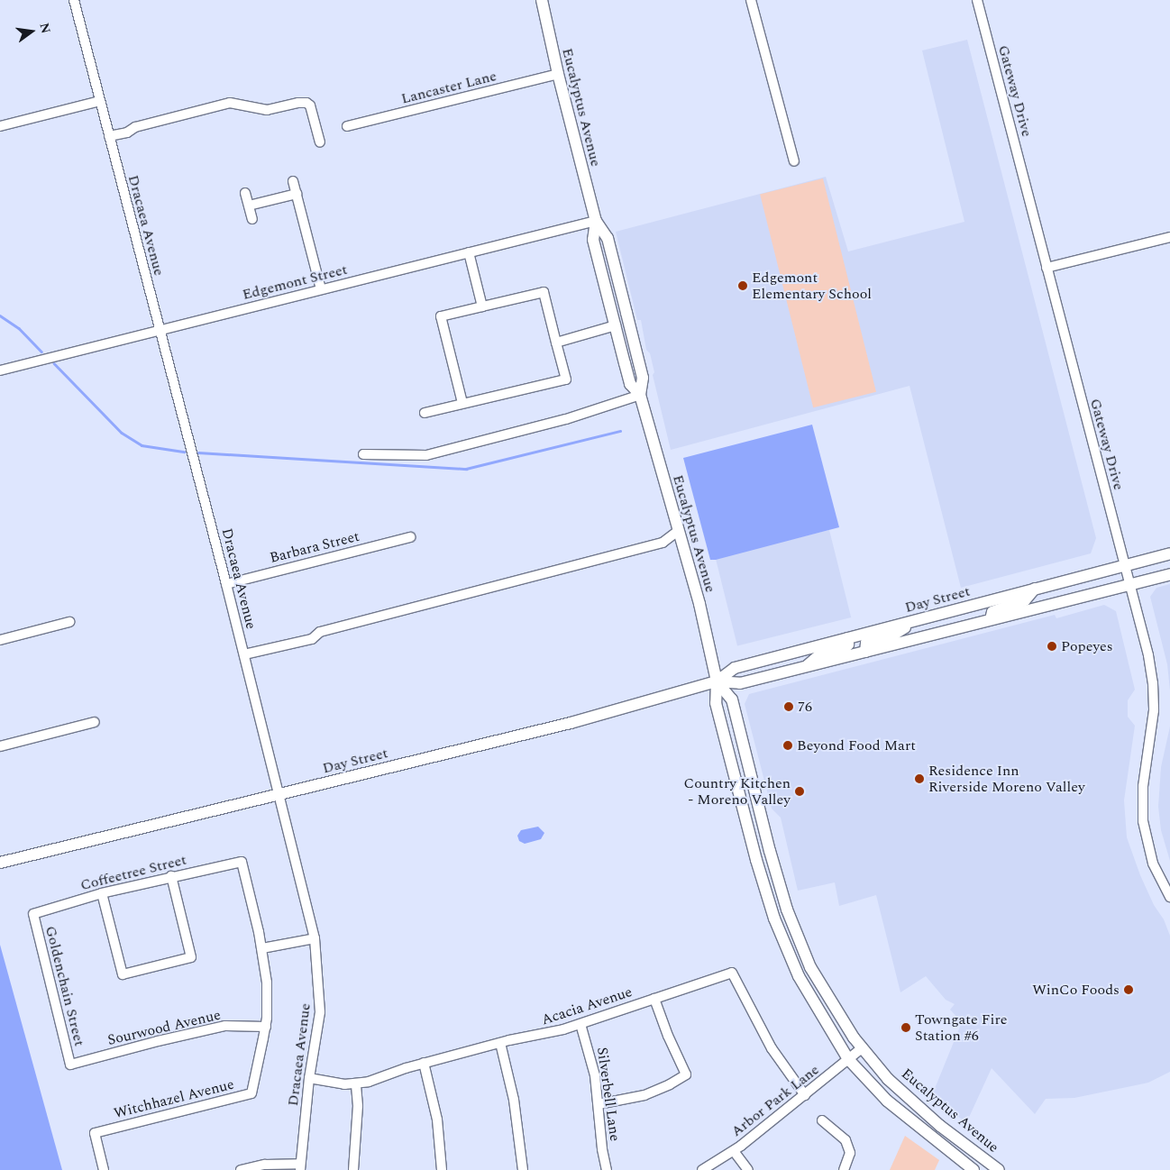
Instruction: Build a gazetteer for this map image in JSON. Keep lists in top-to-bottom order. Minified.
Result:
{"streets":{"main road":["Eucalyptus Avenue","Day Street"],"street":["Lancaster Lane","Gateway Drive","Dracaea Avenue","Edgemont Street","Barbara Street","Coffeetree Street","Goldenchain Street","Acacia Avenue","Sourwood Avenue","Silverbell Lane","Witchhazel Avenue","Arbor Park Lane"]},"crossings":[["Lancaster Lane","Eucalyptus Avenue"],["Gateway Drive","Day Street"],["Eucalyptus Avenue","Edgemont Street"],["Eucalyptus Avenue","Day Street"],["Eucalyptus Avenue","Arbor Park Lane"],["Dracaea Avenue","Edgemont Street"],["Dracaea Avenue","Barbara Street"],["Dracaea Avenue","Day Street"],["Dracaea Avenue","Acacia Avenue"],["Coffeetree Street","Goldenchain Street"],["Coffeetree Street","Witchhazel Avenue"],["Goldenchain Street","Sourwood Avenue"],["Acacia Avenue","Silverbell Lane"],["Acacia Avenue","Arbor Park Lane"],["Sourwood Avenue","Witchhazel Avenue"]],"places":["Edgemont Elementary School","Popeyes","76","Beyond Food Mart","Residence Inn Riverside Moreno Valley","Country Kitchen - Moreno Valley","WinCo Foods","Towngate Fire Station #6"],"north":"right"}
